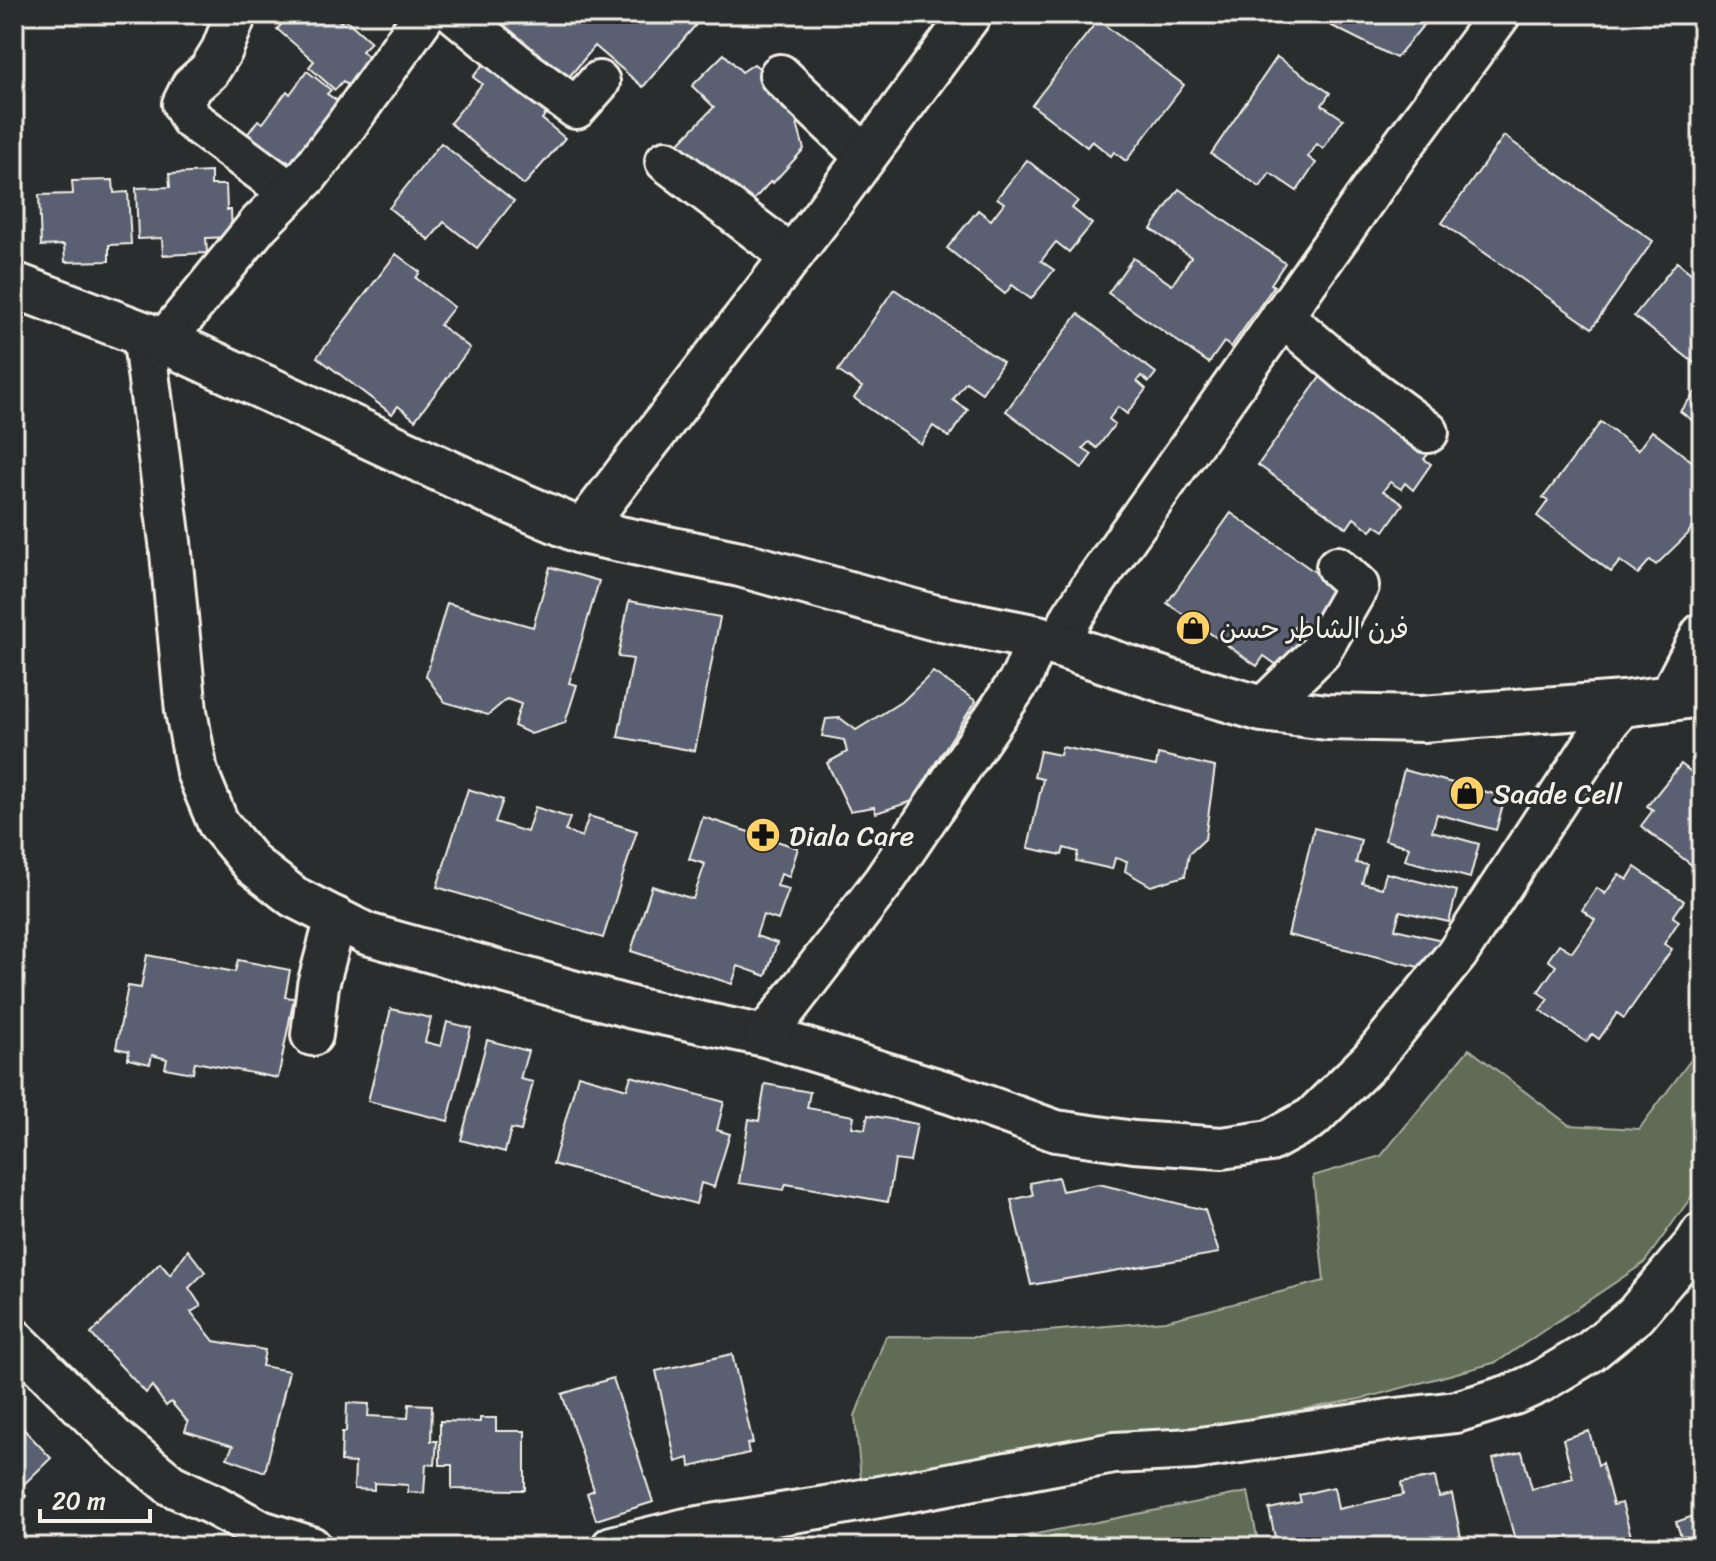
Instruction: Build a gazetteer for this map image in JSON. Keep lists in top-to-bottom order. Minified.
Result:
{"places":{"shop":["فرن الشاطر حسن","Saade Cell"],"pharmacy":["Diala Care"]},"scale_bar":"20 m"}
